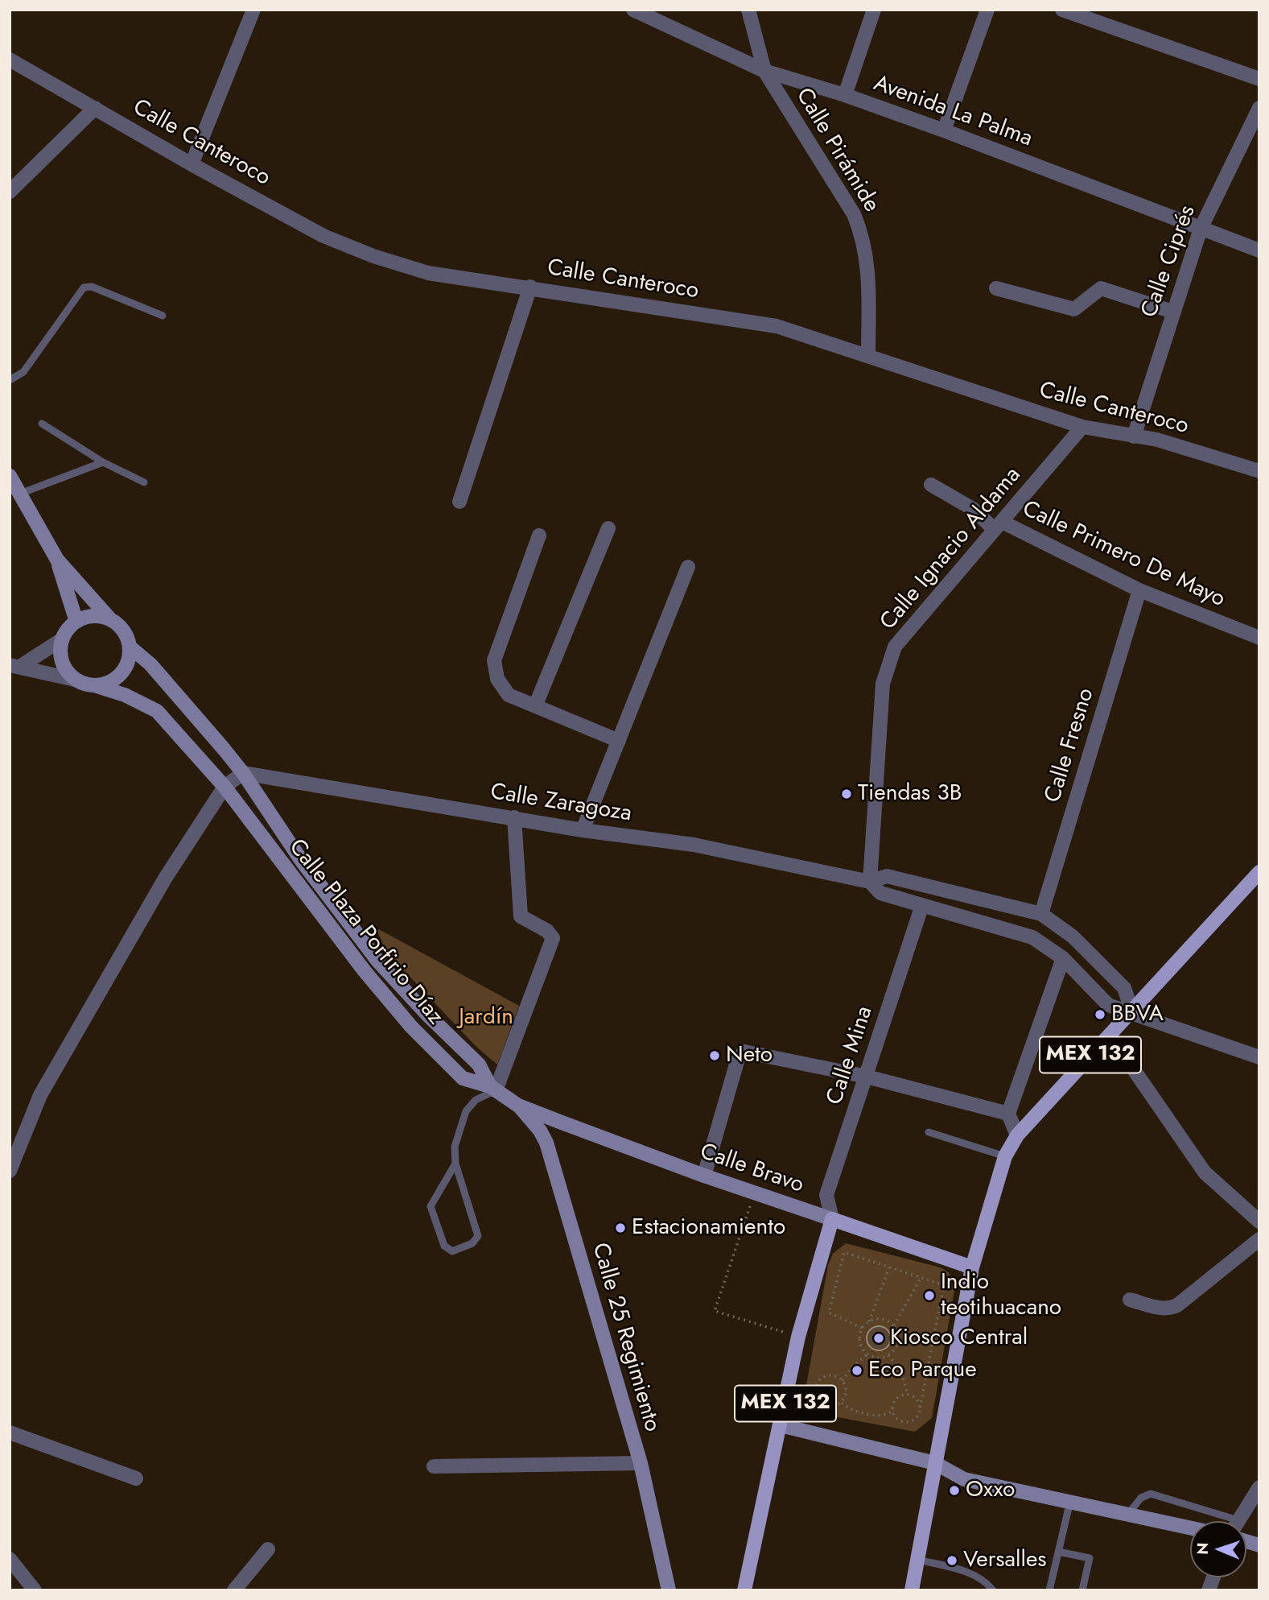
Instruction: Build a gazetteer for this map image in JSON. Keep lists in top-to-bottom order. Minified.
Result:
{"streets":{"main road":["Calle Plaza Porfirio Díaz","MEX 132","Calle Bravo","Calle 25 Regimiento"],"street":["Avenida La Palma","Calle Canteroco","Calle Pirámide","Calle Ciprés","Calle Ignacio Aldama","Calle Primero De Mayo","Calle Fresno","Calle Zaragoza","Calle Mina"]},"crossings":[["Avenida La Palma","Calle Pirámide"],["Avenida La Palma","Calle Ciprés"],["Calle Canteroco","Calle Pirámide"],["Calle Canteroco","Calle Ciprés"],["Calle Canteroco","Calle Ignacio Aldama"],["Calle Ignacio Aldama","Calle Primero De Mayo"],["Calle Ignacio Aldama","Calle Zaragoza"],["Calle Primero De Mayo","Calle Fresno"],["Calle Fresno","Calle Zaragoza"],["Calle Zaragoza","Calle Plaza Porfirio Díaz"],["Calle Zaragoza","MEX 132"],["Calle Zaragoza","Calle Mina"],["Calle Plaza Porfirio Díaz","Calle Bravo"],["Calle Plaza Porfirio Díaz","Calle 25 Regimiento"],["MEX 132","Calle Mina"],["MEX 132","Calle Bravo"],["Calle Mina","Calle Bravo"],["Calle Bravo","Calle 25 Regimiento"]],"parks":["Jardín"],"places":["Tiendas 3B","BBVA","Neto","Estacionamiento","Indio teotihuacano","Kiosco Central","Eco Parque","Oxxo","Versalles"],"north":"left"}
